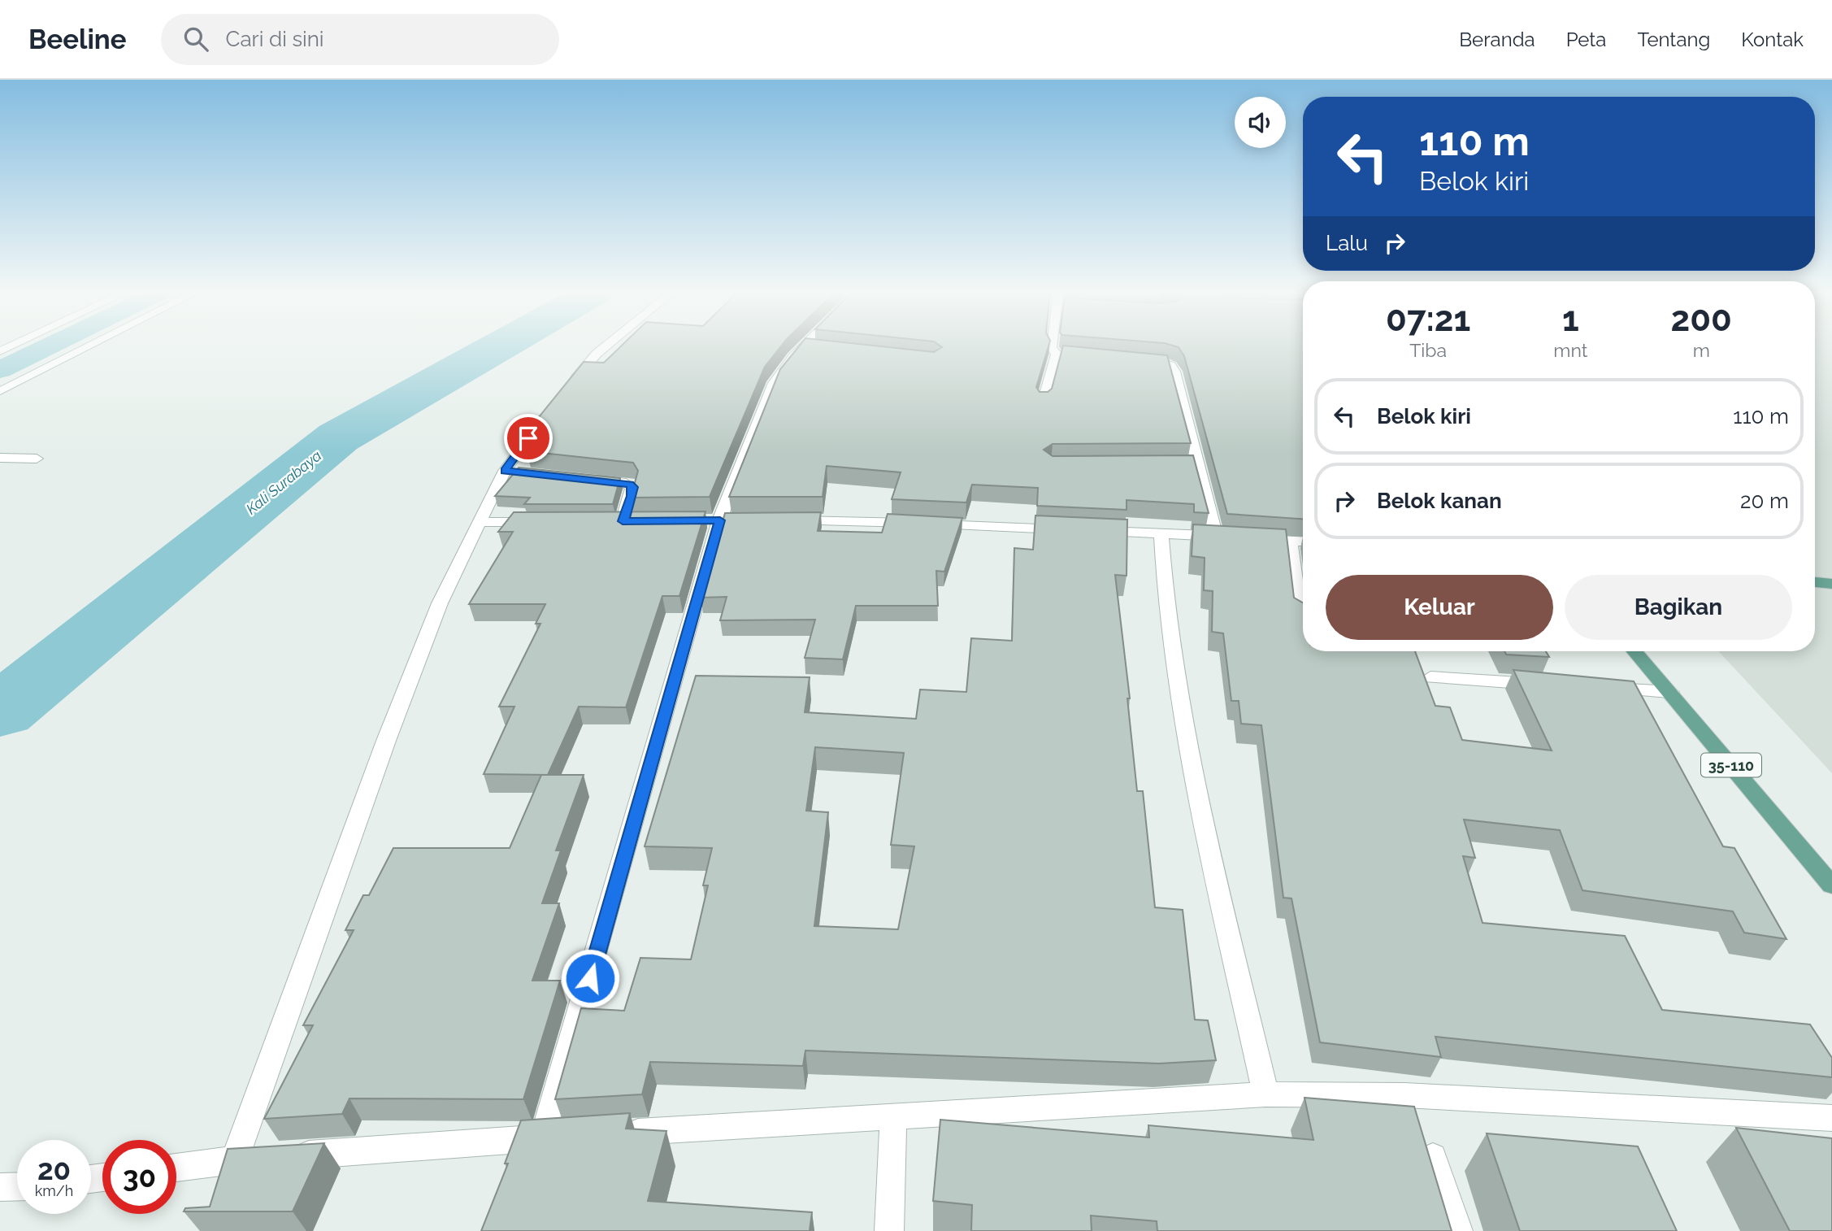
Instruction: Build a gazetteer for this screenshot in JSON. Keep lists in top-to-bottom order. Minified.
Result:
{"streets":{"main road":["35-110"]},"water":["Kali Surabaya"],"page":{"header":"Beeline","search":"Cari di sini","nav":["Beranda","Peta","Tentang","Kontak"],"turn":["110 m","Belok kiri"],"then":"Lalu","eta":["07:21","Tiba","1","mnt","200","m"],"list":[{"name":"Belok kiri","value":"110 m"},{"name":"Belok kanan","value":"20 m"}],"buttons":["Keluar","Bagikan"],"speed":"20 km/h","limit":"30"}}
